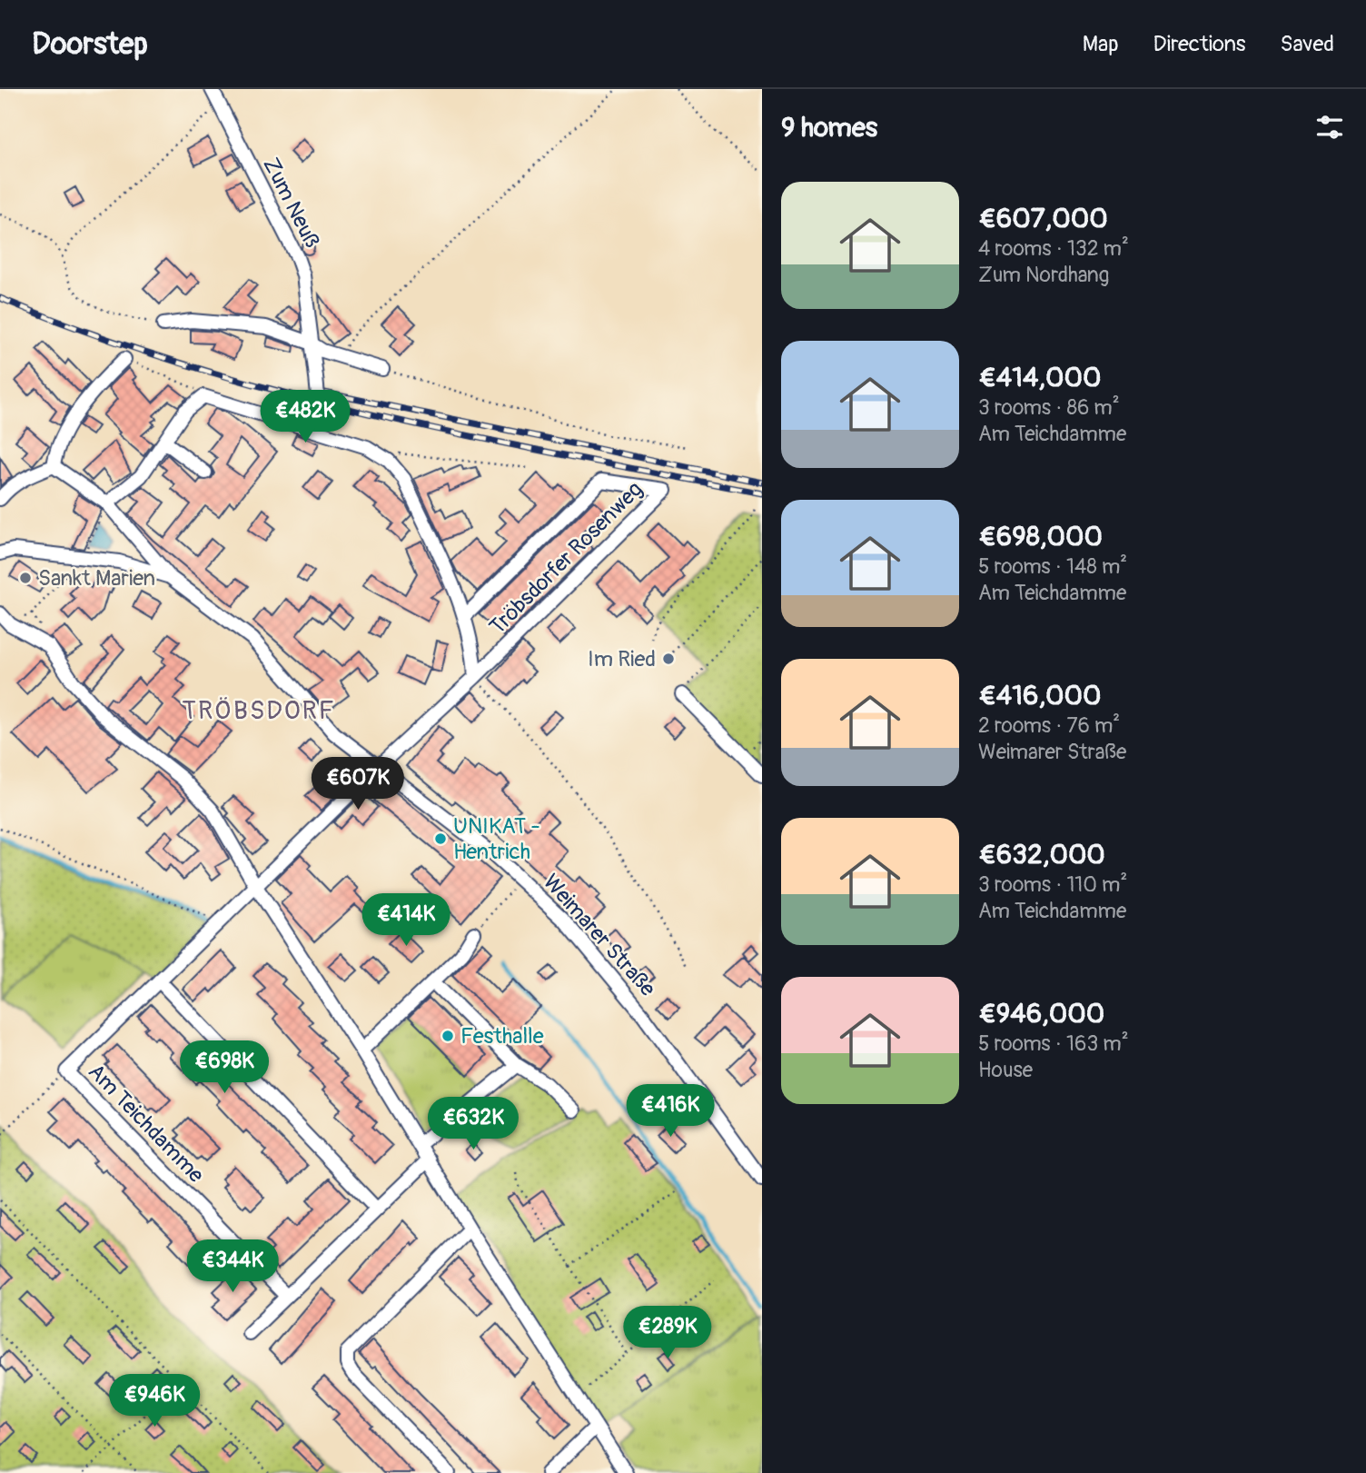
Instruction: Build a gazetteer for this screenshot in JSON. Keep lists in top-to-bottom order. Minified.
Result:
{"streets":{"street":["Zum Neuß","Tröbsdorfer Rosenweg","Weimarer Straße","Am Teichdamme"]},"crossings":[["Tröbsdorfer Rosenweg","Am Teichdamme"],["Weimarer Straße","Am Teichdamme"]],"districts":["TRÖBSDORF"],"places":["Sankt Marien","Im Ried","UNIKAT - Hentrich","Festhalle"],"page":{"header":"Doorstep","nav":["Map","Directions","Saved"],"heading":"9 homes","list":[{"name":"€607,000","note":"4 rooms · 132 m² · Zum Nordhang"},{"name":"€414,000","note":"3 rooms · 86 m² · Am Teichdamme"},{"name":"€698,000","note":"5 rooms · 148 m² · Am Teichdamme"},{"name":"€416,000","note":"2 rooms · 76 m² · Weimarer Straße"},{"name":"€632,000","note":"3 rooms · 110 m² · Am Teichdamme"},{"name":"€946,000","note":"5 rooms · 163 m² · House"}],"price":["€482K","€607K","€414K","€698K","€416K","€632K","€344K","€289K","€946K"]}}
